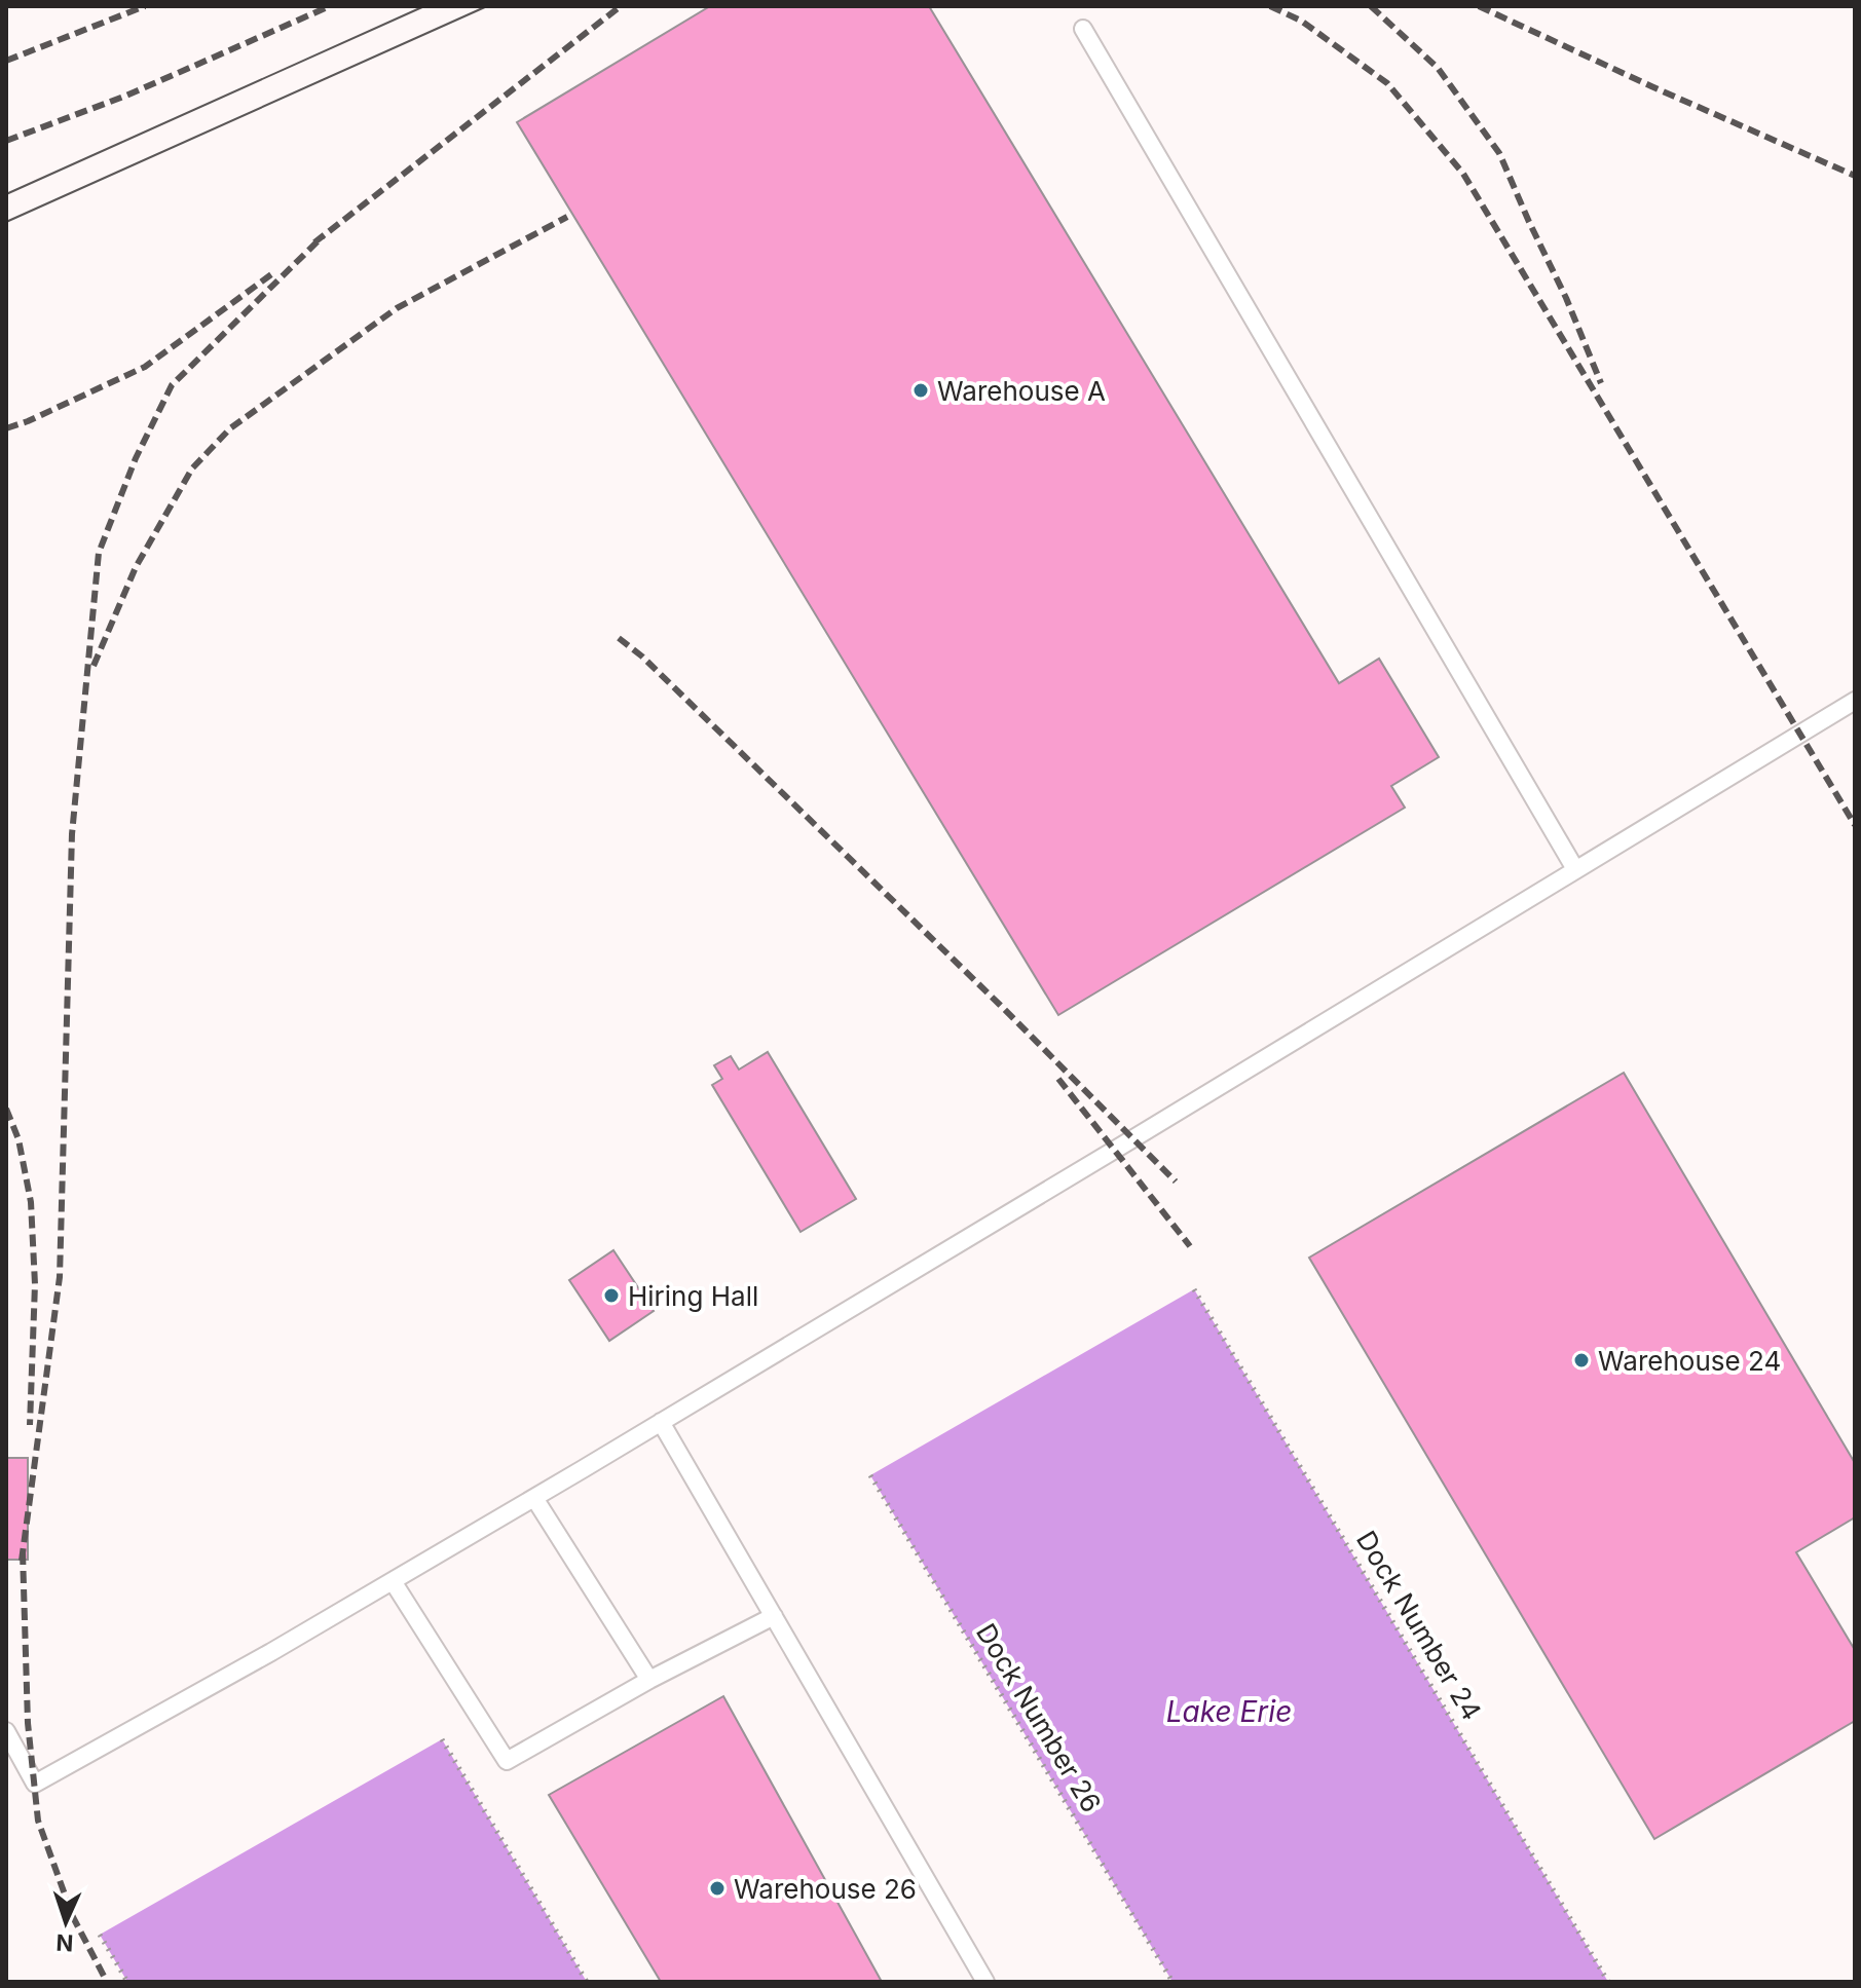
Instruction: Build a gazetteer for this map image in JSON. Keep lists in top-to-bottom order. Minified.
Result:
{"streets":{"path":["Dock Number 24","Dock Number 26"]},"water":["Lake Erie"],"places":["Warehouse A","Hiring Hall","Warehouse 24","Warehouse 26"],"north":"bottom"}
